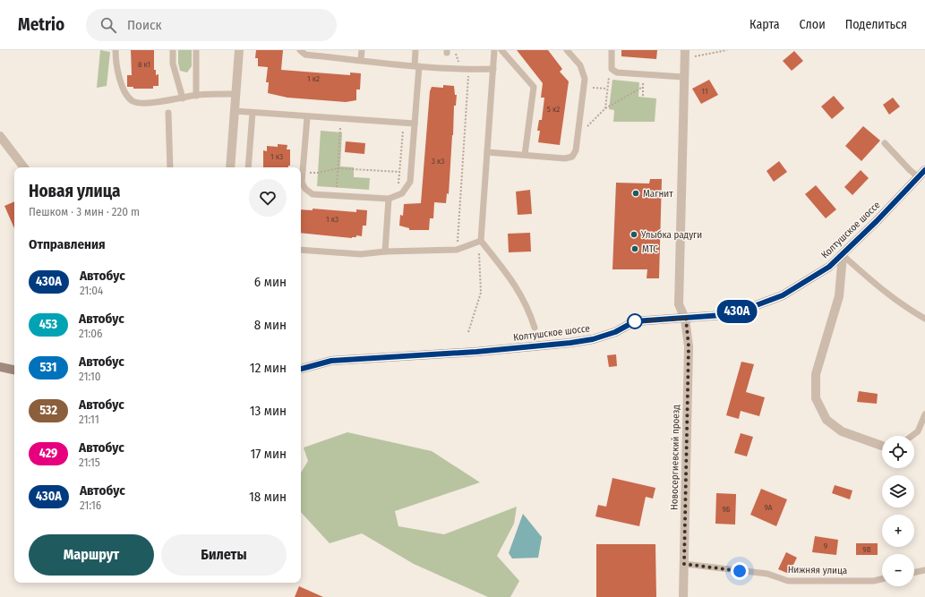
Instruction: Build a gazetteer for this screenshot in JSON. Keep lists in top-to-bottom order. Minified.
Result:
{"streets":{"main road":["Колтушское шоссе"],"street":["Новосергиевский проезд"],"lane":["Нижняя улица"]},"crossings":[["Колтушское шоссе","Новосергиевский проезд"],["Новосергиевский проезд","Нижняя улица"]],"places":["Магнит","Улыбка радуги","МТС"],"lines":["bus line 430А"],"house_numbers":["8 к1","1 к2","11","5 к2","1 к3","3 к3","1 к3","9А","9Б","9","9В"],"page":{"header":"Metrio","search":"Поиск","nav":["Карта","Слои","Поделиться"],"on_map":"430А","heading":[["Новая улица","Пешком · 3 мин · 220 m"],"Отправления"],"list":[{"mark":"430А","name":"Автобус","note":"21:04","value":"6 мин"},{"mark":"453","name":"Автобус","note":"21:06","value":"8 мин"},{"mark":"531","name":"Автобус","note":"21:10","value":"12 мин"},{"mark":"532","name":"Автобус","note":"21:11","value":"13 мин"},{"mark":"429","name":"Автобус","note":"21:15","value":"17 мин"},{"mark":"430А","name":"Автобус","note":"21:16","value":"18 мин"}],"map_buttons":["+","−"],"buttons":["Маршрут","Билеты"]}}
